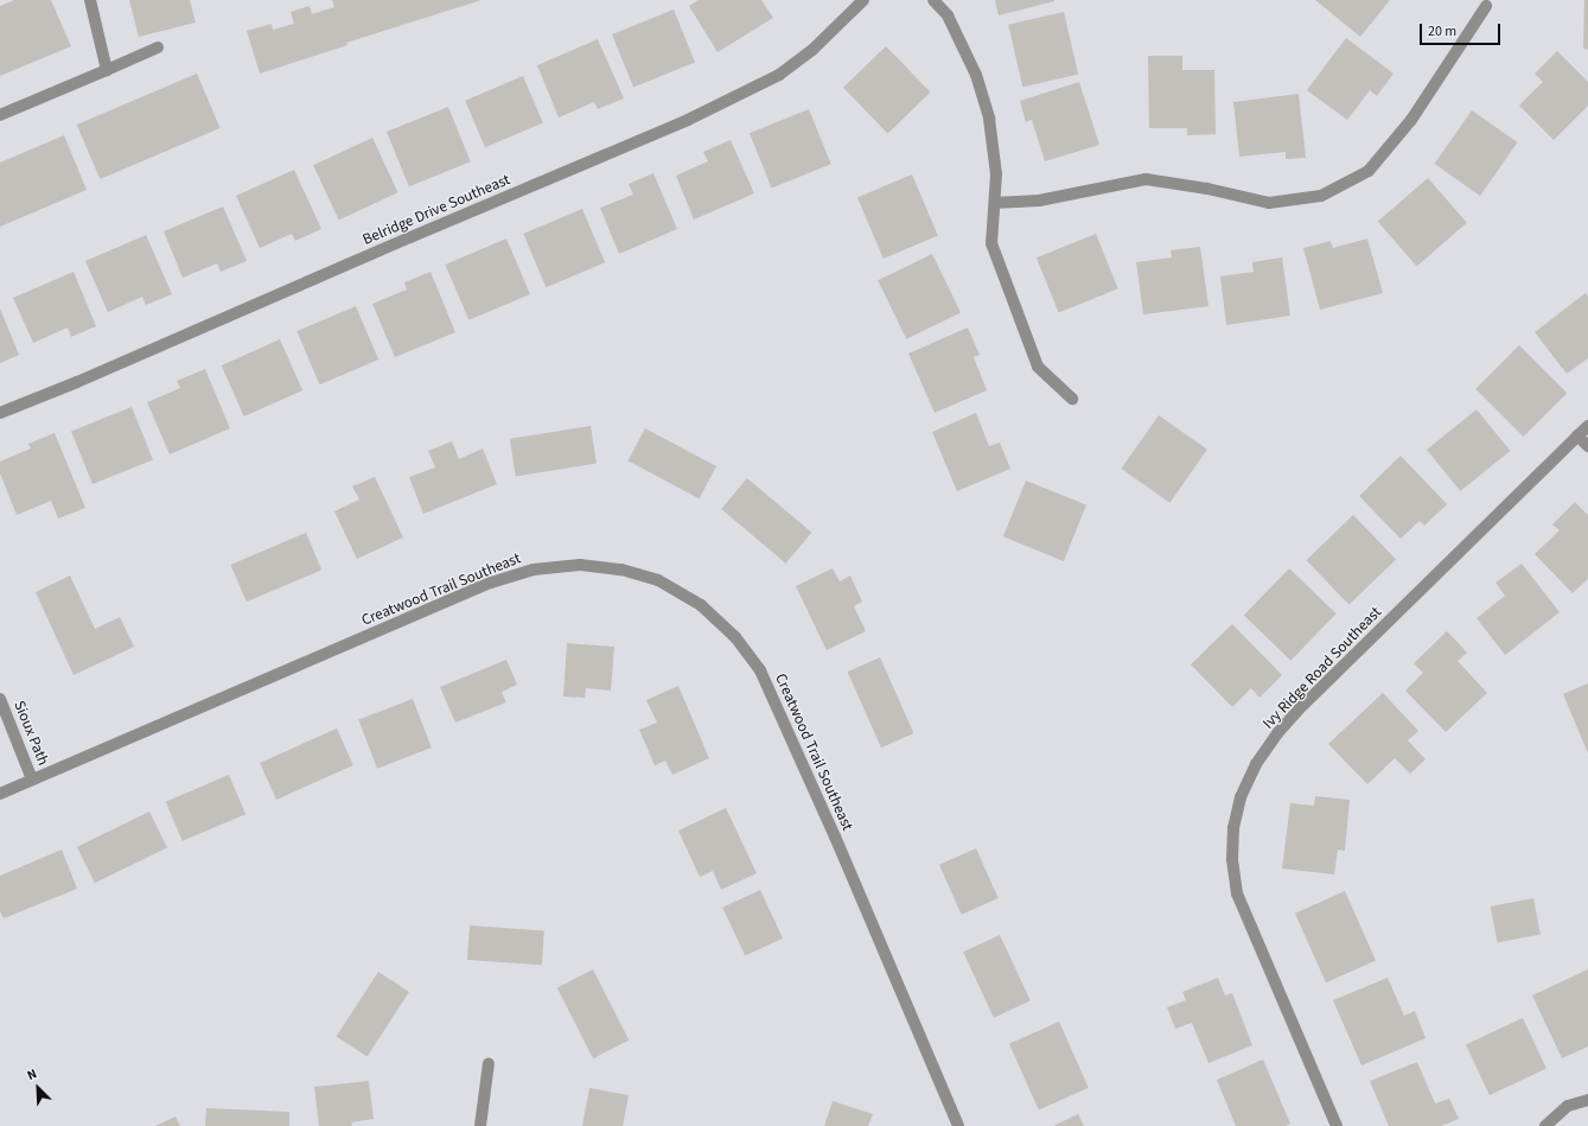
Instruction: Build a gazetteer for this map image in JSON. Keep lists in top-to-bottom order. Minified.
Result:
{"streets":{"street":["Belridge Drive Southeast","Creatwood Trail Southeast","Ivy Ridge Road Southeast","Sioux Path"]},"crossings":[["Creatwood Trail Southeast","Sioux Path"]],"scale_bar":"20 m","north":"top left"}
